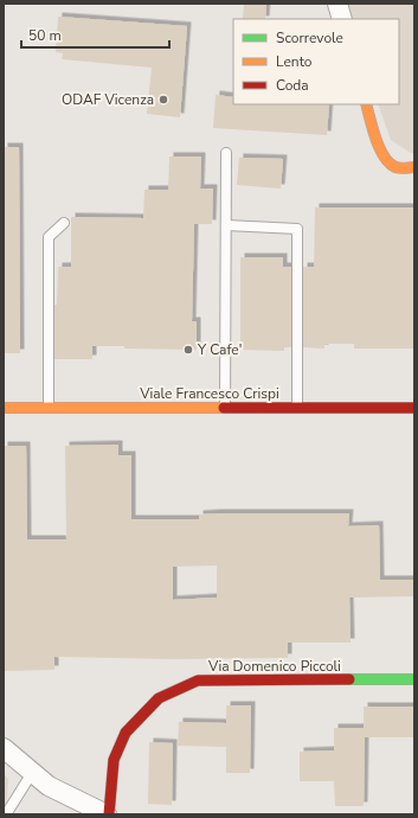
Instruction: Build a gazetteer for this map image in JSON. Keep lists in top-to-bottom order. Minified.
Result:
{"streets":{"street":["Viale Francesco Crispi","Via Domenico Piccoli"]},"places":["ODAF Vicenza","Y Cafe'"],"legend":["Scorrevole","Lento","Coda"],"scale_bar":"50 m"}
